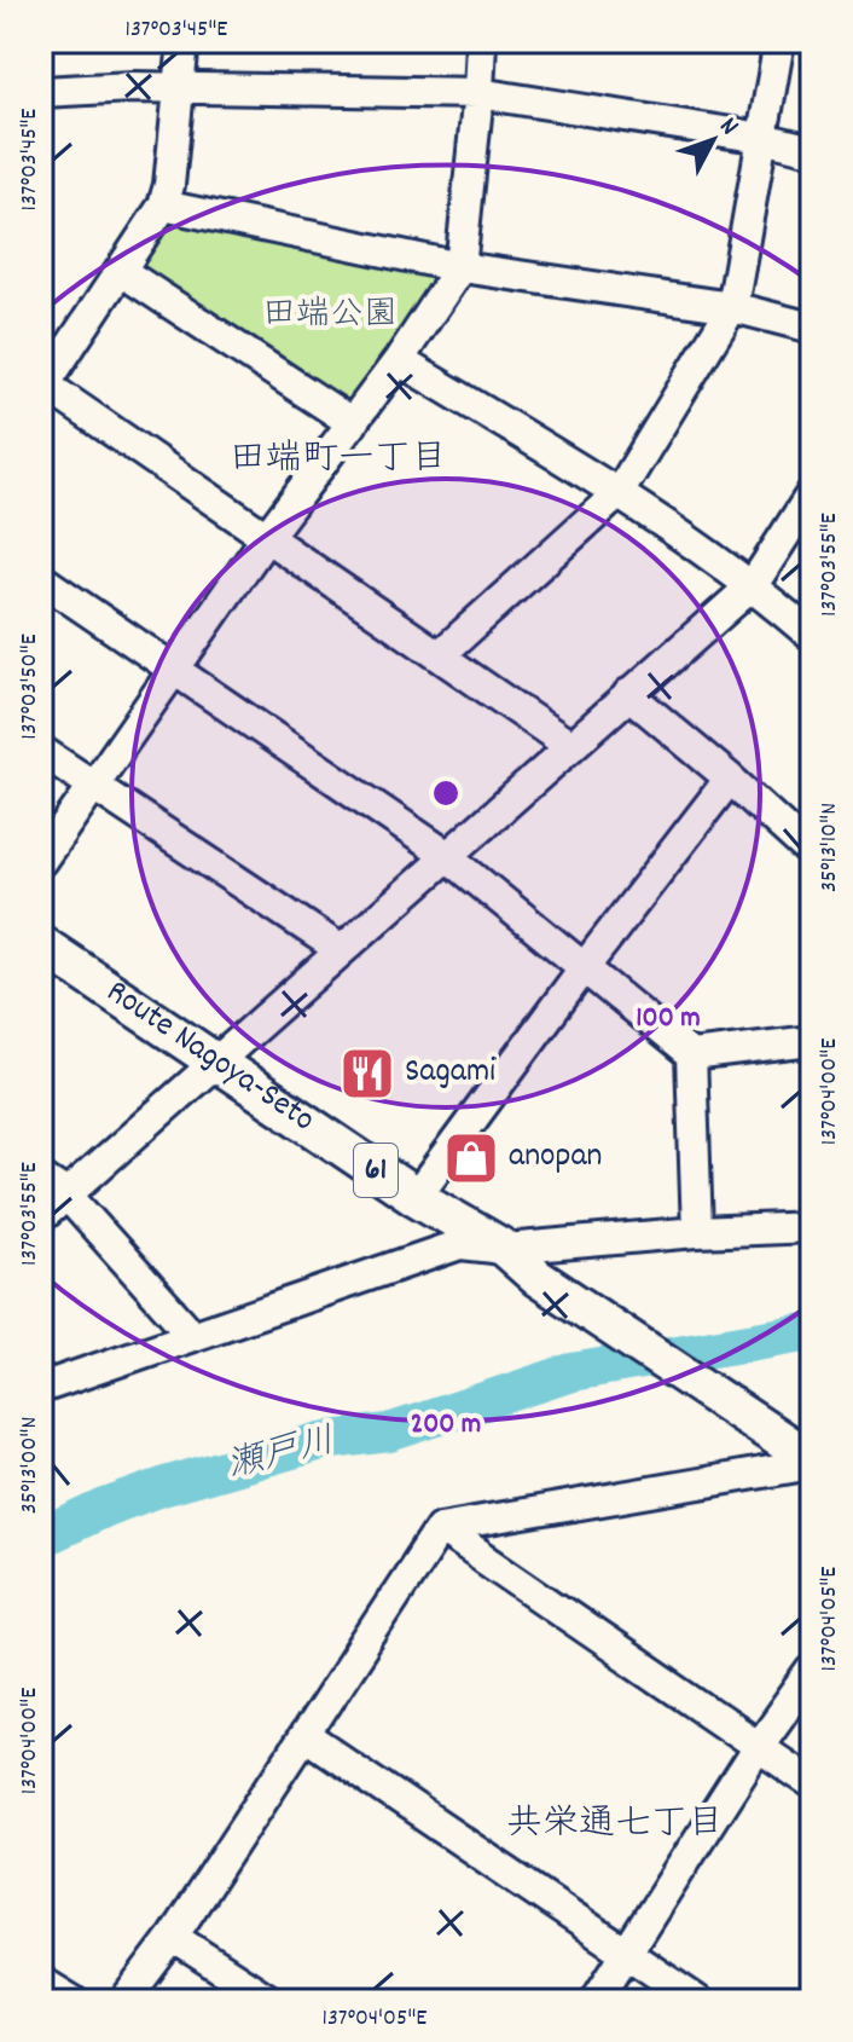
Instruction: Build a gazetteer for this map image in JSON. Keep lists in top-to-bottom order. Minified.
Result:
{"streets":{"main road":["Route Nagoya-Seto","61"]},"districts":["田端町一丁目","共栄通七丁目"],"water":["瀬戸川"],"parks":["田端公園"],"places":{"restaurant":["Sagami"],"shop":["anopan"]},"north":"top right","coordinates":["137°03'45\"E","137°03'55\"E","137°03'50\"E","35°13'10\"N","137°04'00\"E","35°13'00\"N","137°04'05\"E"],"rings":["100 m","200 m"]}
